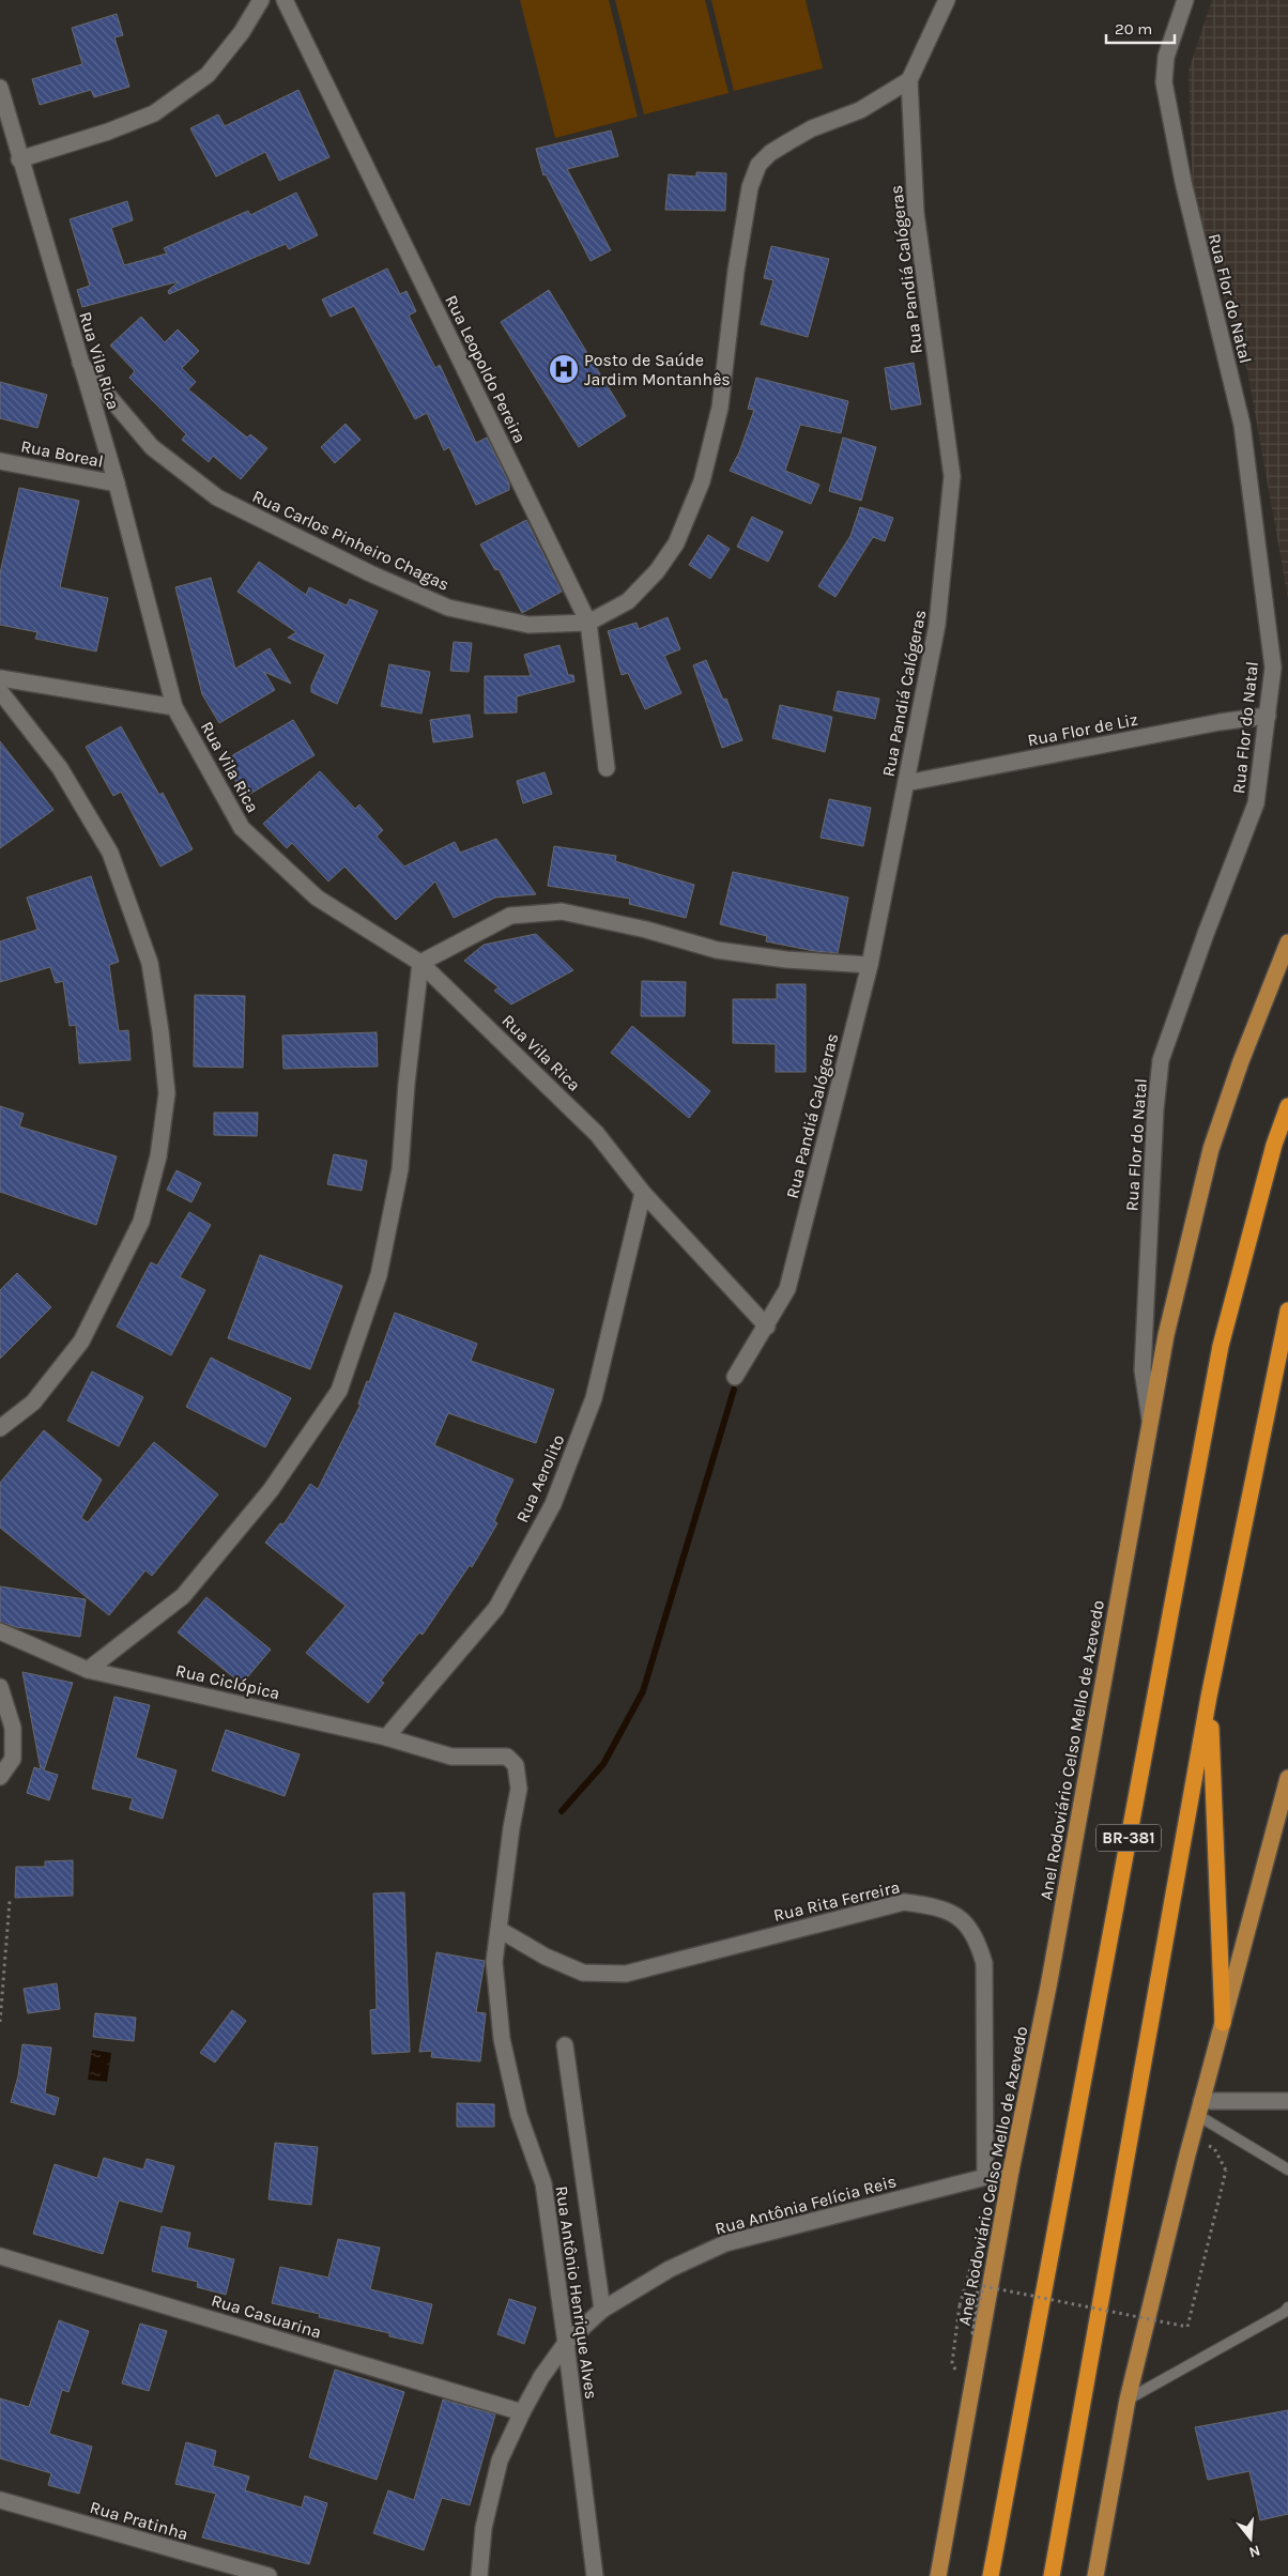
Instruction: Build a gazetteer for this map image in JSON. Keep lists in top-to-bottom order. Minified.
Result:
{"streets":{"highway":["BR-381"],"main road":["Anel Rodoviário Celso Mello de Azevedo"],"street":["Rua Pandiá Calógeras","Rua Flor do Natal","Rua Vila Rica","Rua Leopoldo Pereira","Rua Boreal","Rua Carlos Pinheiro Chagas","Rua Flor de Liz","Rua Aerolito","Rua Ciclópica","Rua Rita Ferreira","Rua Antônia Felícia Reis","Rua Antônio Henrique Alves","Rua Casuarina","Rua Pratinha"]},"crossings":[["Rua Pandiá Calógeras","Rua Vila Rica"],["Rua Pandiá Calógeras","Rua Carlos Pinheiro Chagas"],["Rua Pandiá Calógeras","Rua Flor de Liz"],["Rua Flor do Natal","Rua Flor de Liz"],["Rua Flor do Natal","Anel Rodoviário Celso Mello de Azevedo"],["Rua Vila Rica","Rua Boreal"],["Rua Vila Rica","Rua Carlos Pinheiro Chagas"],["Rua Vila Rica","Rua Aerolito"],["Rua Leopoldo Pereira","Rua Carlos Pinheiro Chagas"],["Rua Aerolito","Rua Ciclópica"],["Rua Ciclópica","Rua Antônio Henrique Alves"],["Anel Rodoviário Celso Mello de Azevedo","Rua Antônia Felícia Reis"],["Rua Rita Ferreira","Rua Antônia Felícia Reis"],["Rua Rita Ferreira","Rua Antônio Henrique Alves"],["Rua Antônia Felícia Reis","Rua Antônio Henrique Alves"],["Rua Antônia Felícia Reis","Rua Casuarina"]],"places":{"hospital":["Posto de Saúde Jardim Montanhês"]},"scale_bar":"20 m","north":"bottom"}
